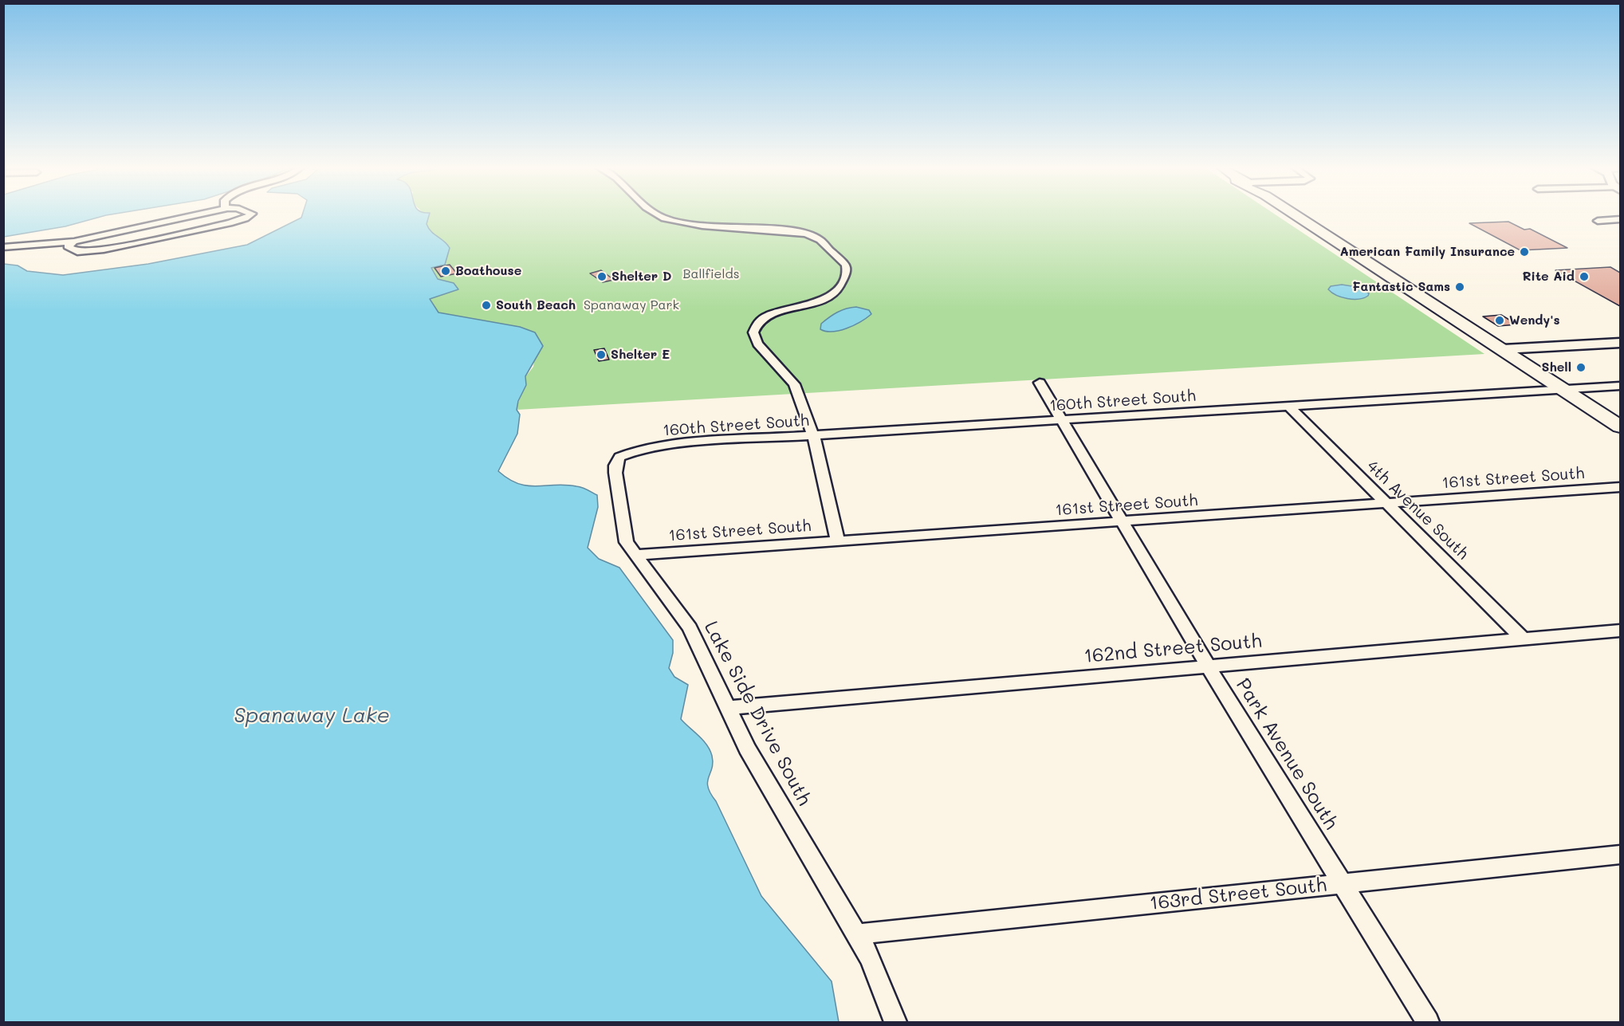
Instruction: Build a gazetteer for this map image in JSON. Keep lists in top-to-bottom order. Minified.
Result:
{"streets":{"street":["160th Street South","161st Street South","4th Avenue South","162nd Street South","Lake Side Drive South","Park Avenue South","163rd Street South"]},"crossings":[["160th Street South","4th Avenue South"],["160th Street South","Lake Side Drive South"],["160th Street South","Park Avenue South"],["161st Street South","4th Avenue South"],["161st Street South","Lake Side Drive South"],["161st Street South","Park Avenue South"],["4th Avenue South","162nd Street South"],["162nd Street South","Lake Side Drive South"],["162nd Street South","Park Avenue South"],["Lake Side Drive South","163rd Street South"],["Park Avenue South","163rd Street South"]],"water":["Spanaway Lake"],"parks":["Ballfields","Spanaway Park"],"places":["American Family Insurance","Boathouse","Shelter D","Rite Aid","Fantastic Sams","South Beach","Wendy's","Shelter E","Shell"]}
